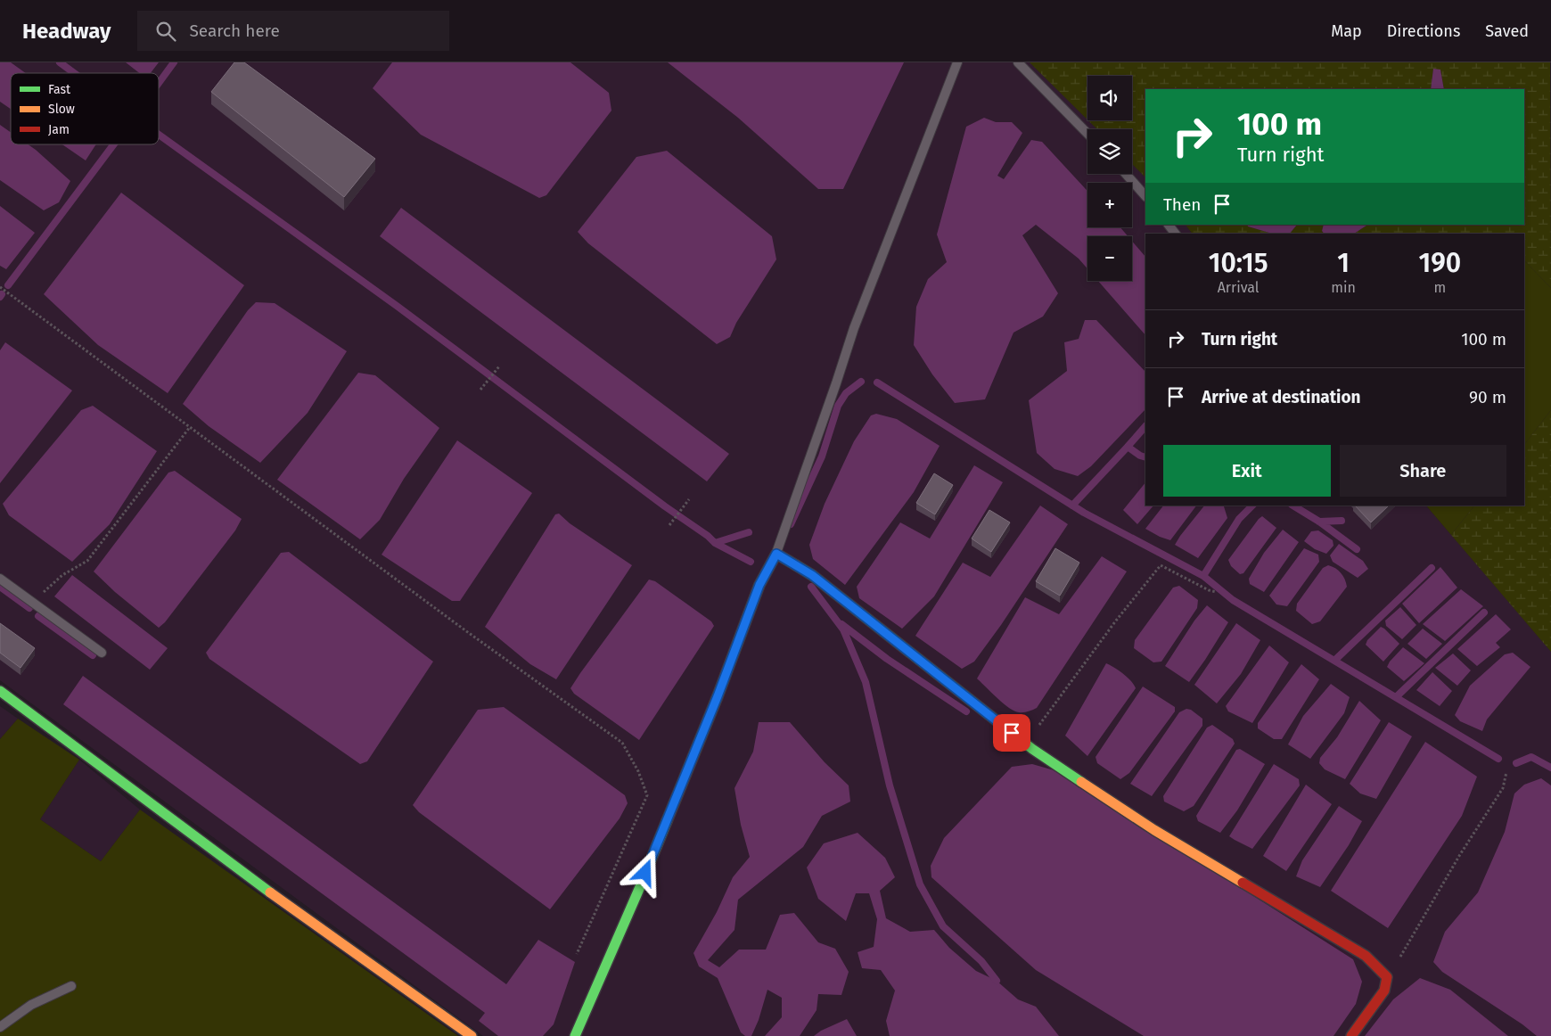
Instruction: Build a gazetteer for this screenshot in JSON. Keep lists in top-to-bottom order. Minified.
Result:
{"legend":["Fast","Slow","Jam"],"page":{"header":"Headway","search":"Search here","nav":["Map","Directions","Saved"],"map_buttons":["+","−"],"turn":["100 m","Turn right"],"then":"Then","eta":["10:15","Arrival","1","min","190","m"],"list":[{"name":"Turn right","value":"100 m"},{"name":"Arrive at destination","value":"90 m"}],"buttons":["Exit","Share"]}}
